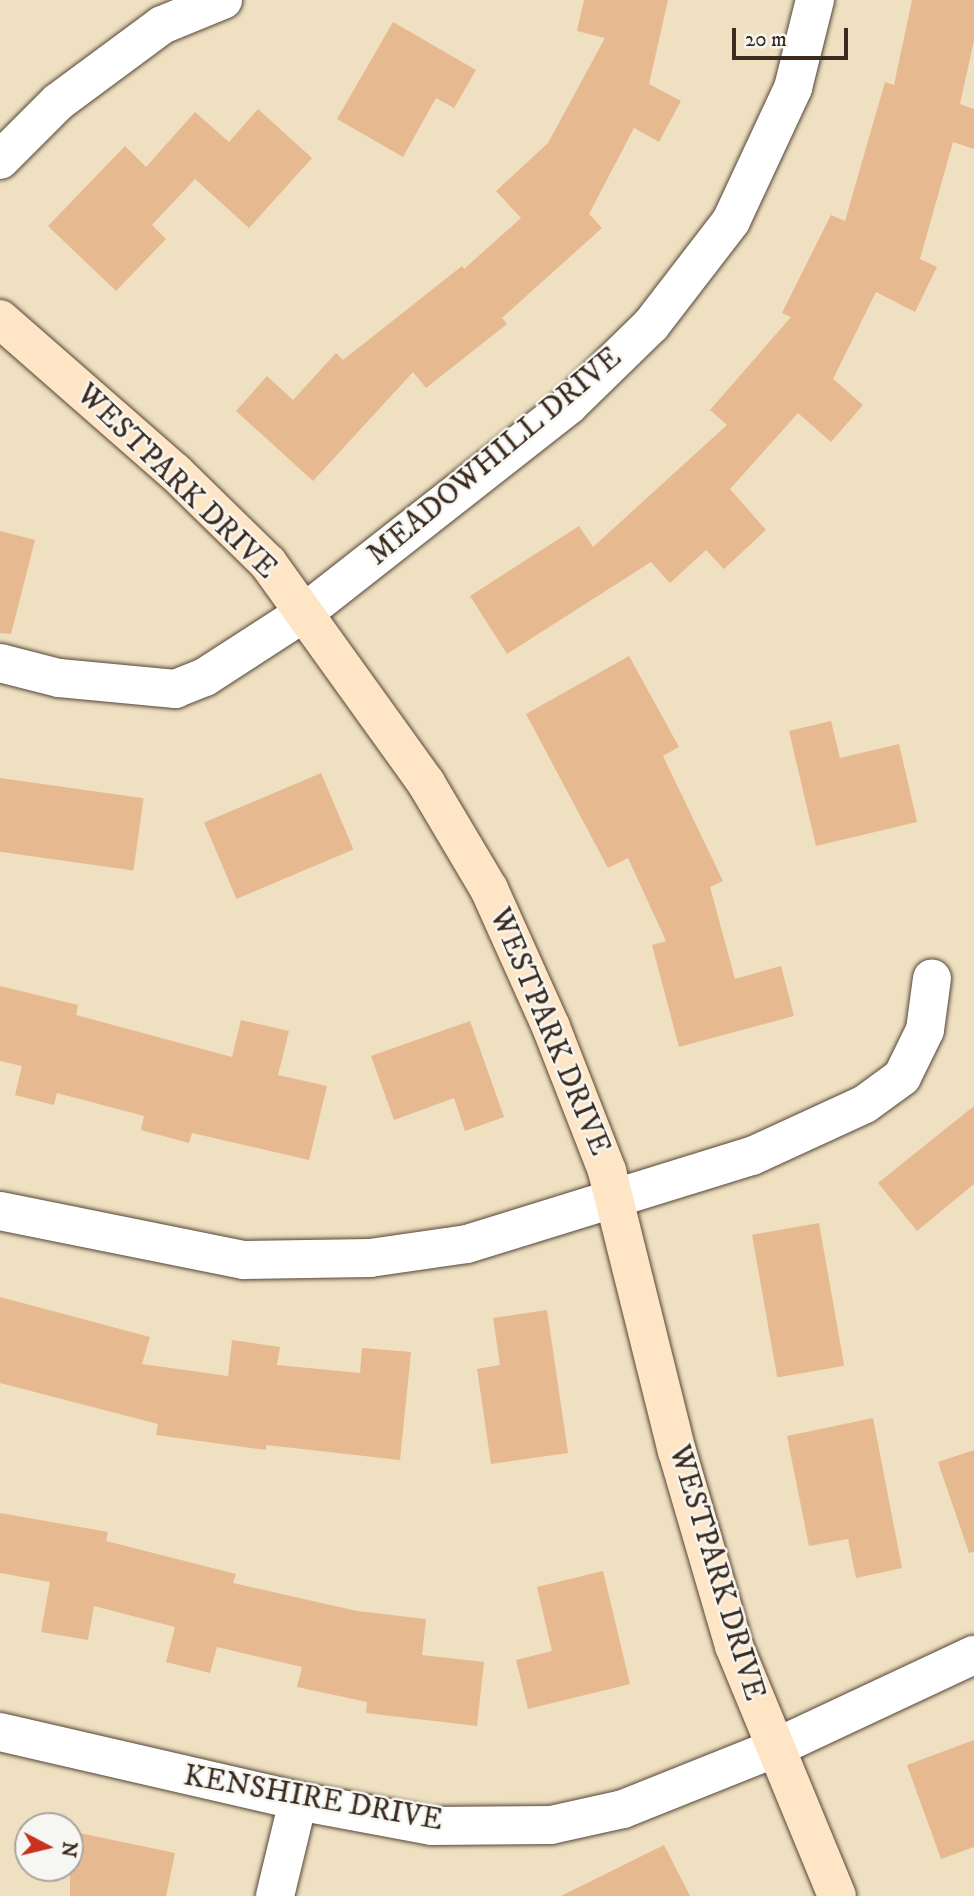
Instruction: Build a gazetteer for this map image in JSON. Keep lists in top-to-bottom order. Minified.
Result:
{"streets":{"street":["MEADOWHILL DRIVE","WESTPARK DRIVE","KENSHIRE DRIVE"]},"crossings":[["MEADOWHILL DRIVE","WESTPARK DRIVE"],["WESTPARK DRIVE","KENSHIRE DRIVE"]],"scale_bar":"20 m","north":"right"}
